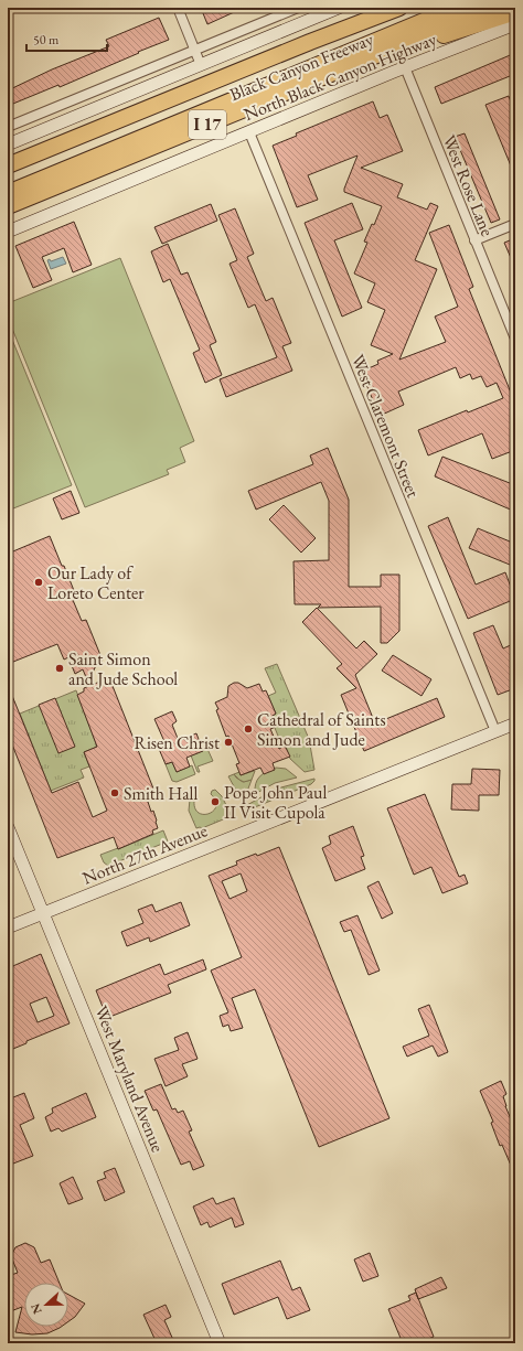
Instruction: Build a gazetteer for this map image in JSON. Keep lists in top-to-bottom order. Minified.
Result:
{"streets":{"highway":["Black Canyon Freeway","I 17"],"main road":["North Black Canyon Highway","North 27th Avenue","West Maryland Avenue"],"street":["West Rose Lane","West Claremont Street"]},"crossings":[["North Black Canyon Highway","West Rose Lane"],["North Black Canyon Highway","West Claremont Street"],["West Claremont Street","North 27th Avenue"],["North 27th Avenue","West Maryland Avenue"]],"places":["Our Lady of Loreto Center","Saint Simon and Jude School","Cathedral of Saints Simon and Jude","Risen Christ","Smith Hall","Pope John Paul II Visit Cupola"],"scale_bar":"50 m","north":"left"}
